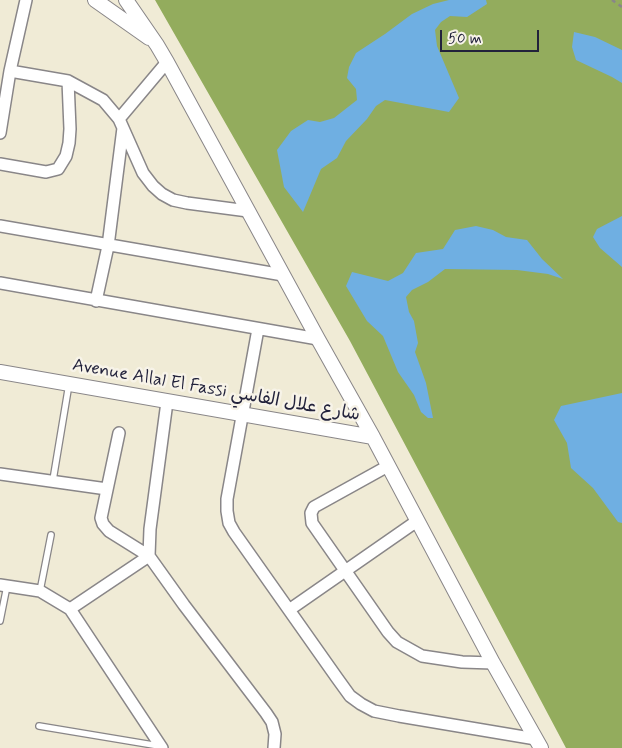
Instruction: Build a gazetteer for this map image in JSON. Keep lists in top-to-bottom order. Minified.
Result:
{"streets":{"street":["Avenue Allal El Fassi شارع علال الفاسي"]},"scale_bar":"50 m"}
